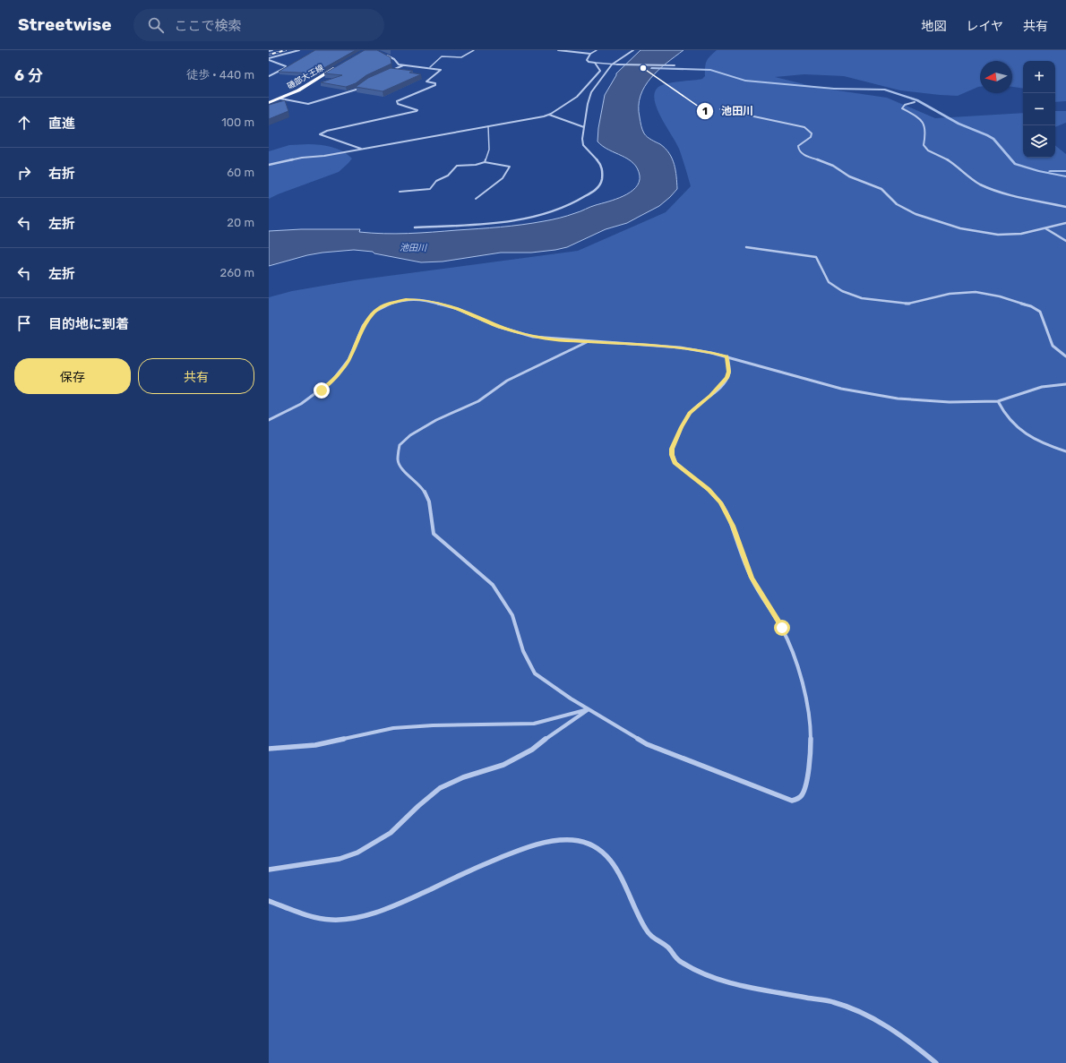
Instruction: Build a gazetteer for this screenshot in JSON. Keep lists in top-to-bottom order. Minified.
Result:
{"streets":{"main road":["磯部大王線"]},"water":["池田川"],"places":["池田川"],"north":"left","page":{"header":"Streetwise","search":"ここで検索","nav":["地図","レイヤ","共有"],"heading":["6 分","徒歩 · 440 m"],"map_buttons":["+","−"],"list":[["直進","100 m"],["右折","60 m"],["左折","20 m"],["左折","260 m"],"目的地に到着"],"buttons":["保存","共有"]}}
